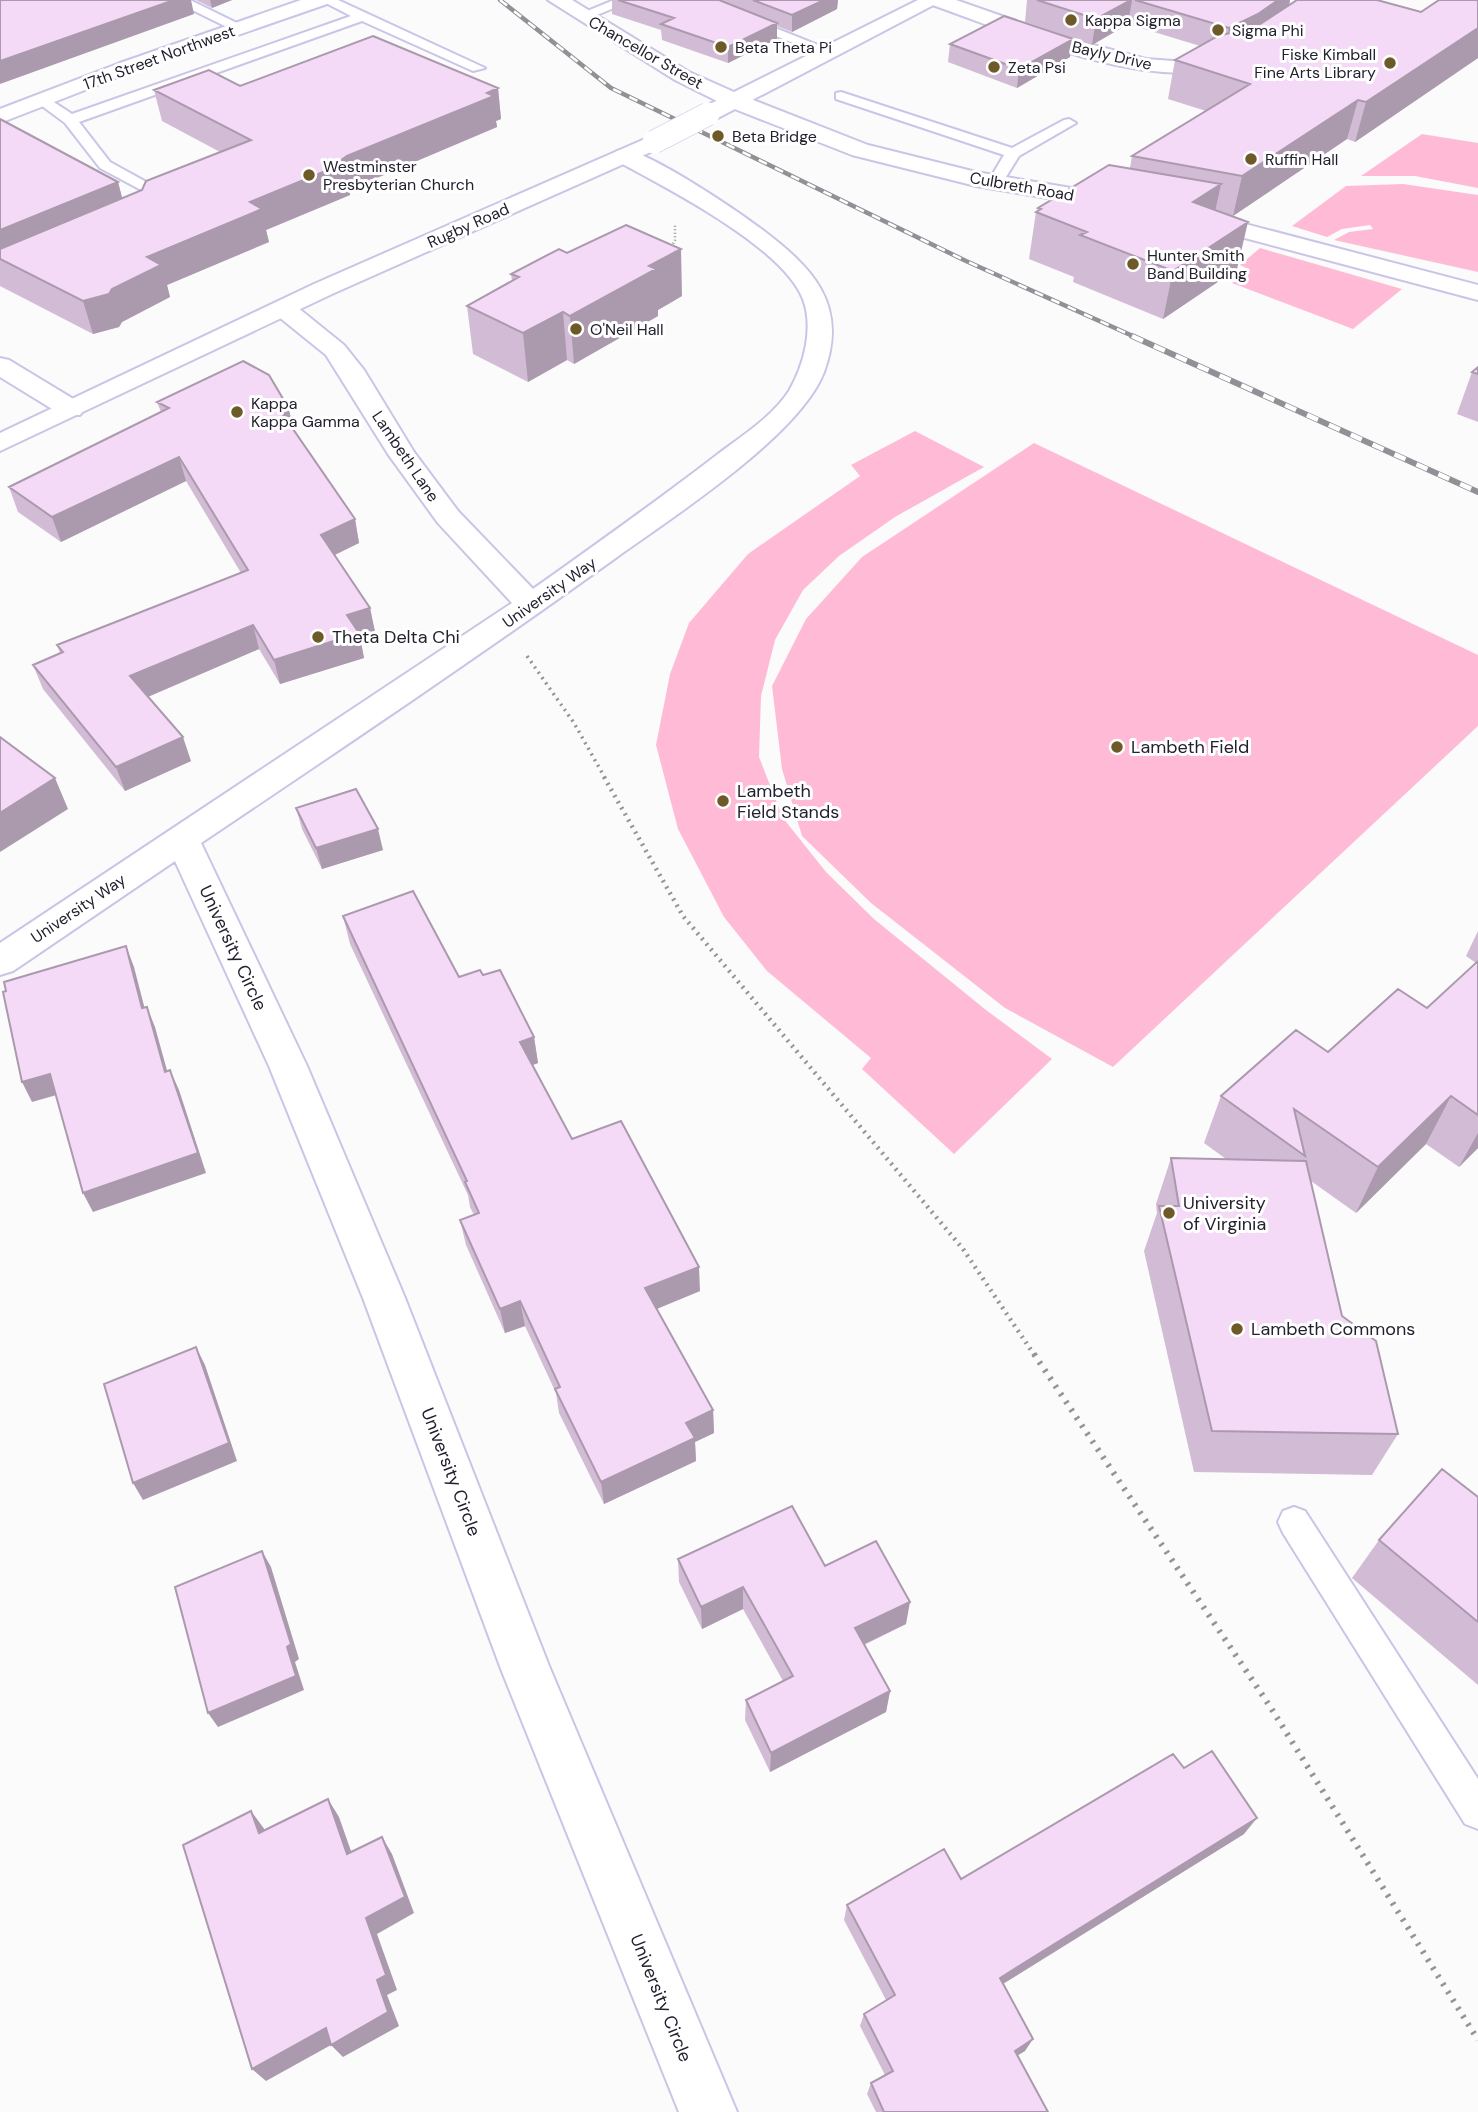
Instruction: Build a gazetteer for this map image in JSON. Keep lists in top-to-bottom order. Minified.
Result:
{"streets":{"street":["Chancellor Street","Bayly Drive","17th Street Northwest","Culbreth Road","Rugby Road","Lambeth Lane","University Way","University Circle"]},"crossings":[["Chancellor Street","Culbreth Road"],["Chancellor Street","Rugby Road"],["Bayly Drive","Rugby Road"],["Culbreth Road","Rugby Road"],["Rugby Road","Lambeth Lane"],["Rugby Road","University Way"],["Lambeth Lane","University Way"],["University Way","University Circle"]],"places":["Kappa Sigma","Sigma Phi","Beta Theta Pi","Fiske Kimball Fine Arts Library","Zeta Psi","Beta Bridge","Ruffin Hall","Westminster Presbyterian Church","Hunter Smith Band Building","O'Neil Hall","Kappa Kappa Gamma","Theta Delta Chi","Lambeth Field","Lambeth Field Stands","University of Virginia","Lambeth Commons"]}
